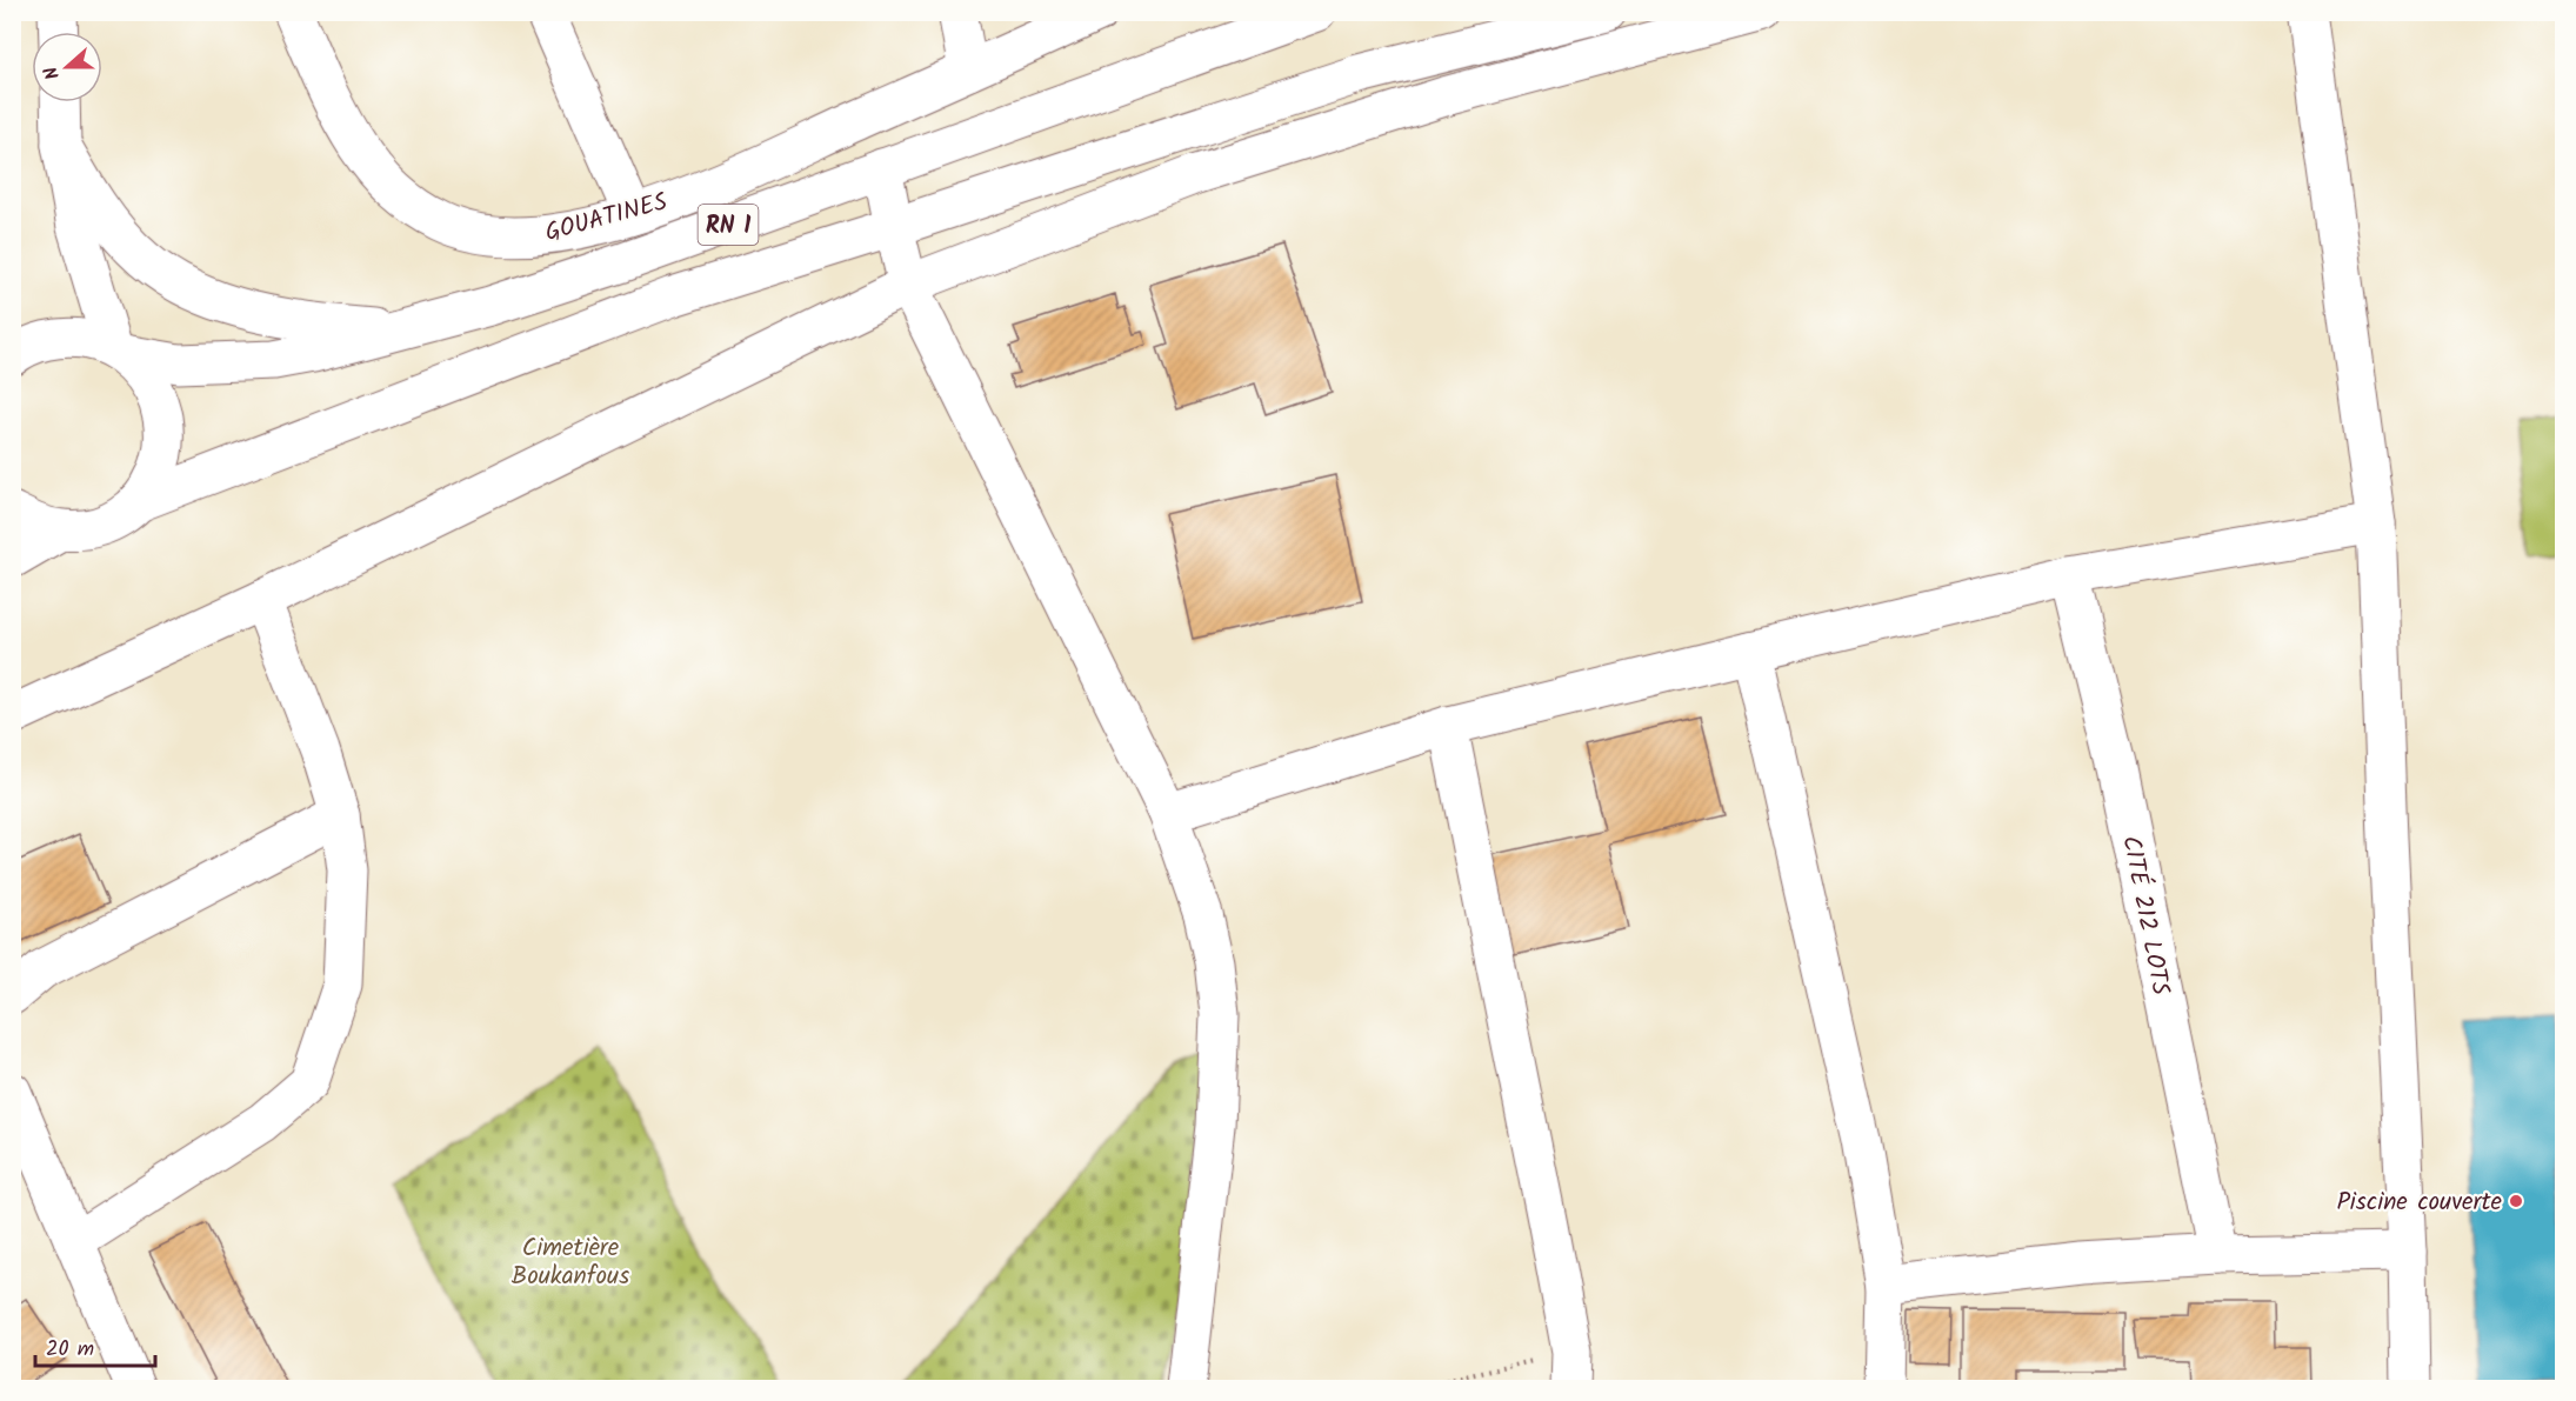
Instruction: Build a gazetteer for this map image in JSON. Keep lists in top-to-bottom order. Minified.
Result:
{"streets":{"main road":["GOUATINES","RN 1","CITÉ 212 LOTS"]},"parks":["Cimetière Boukanfous"],"places":["Piscine couverte"],"scale_bar":"20 m","north":"left"}
